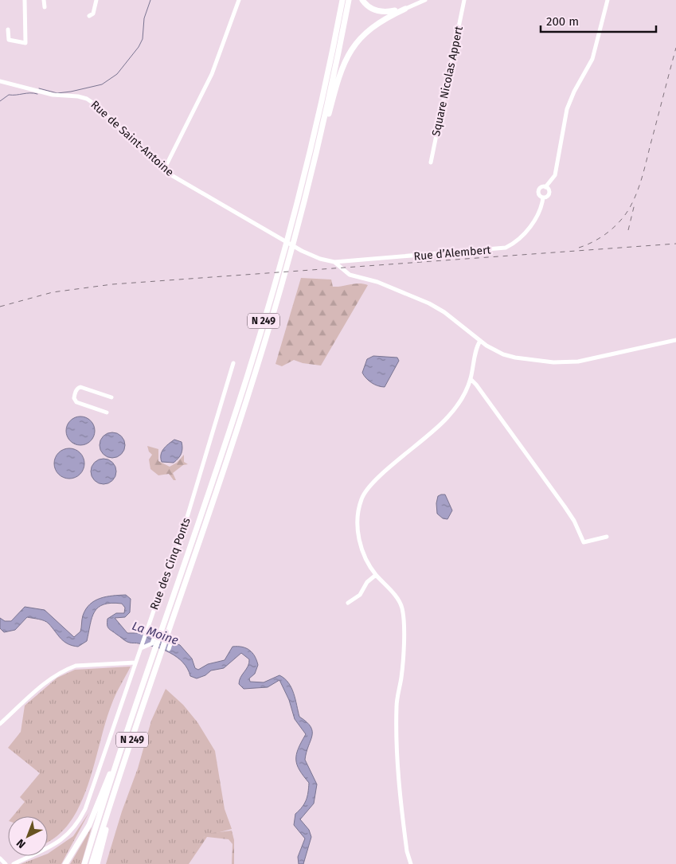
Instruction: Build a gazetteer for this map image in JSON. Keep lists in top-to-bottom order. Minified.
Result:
{"streets":{"highway":["N 249"],"street":["Square Nicolas Appert","Rue de Saint-Antoine","Rue d’Alembert","Rue des Cinq Ponts"]},"crossings":[["Rue de Saint-Antoine","Rue d’Alembert"]],"water":["La Moine"],"scale_bar":"200 m","north":"bottom left"}
